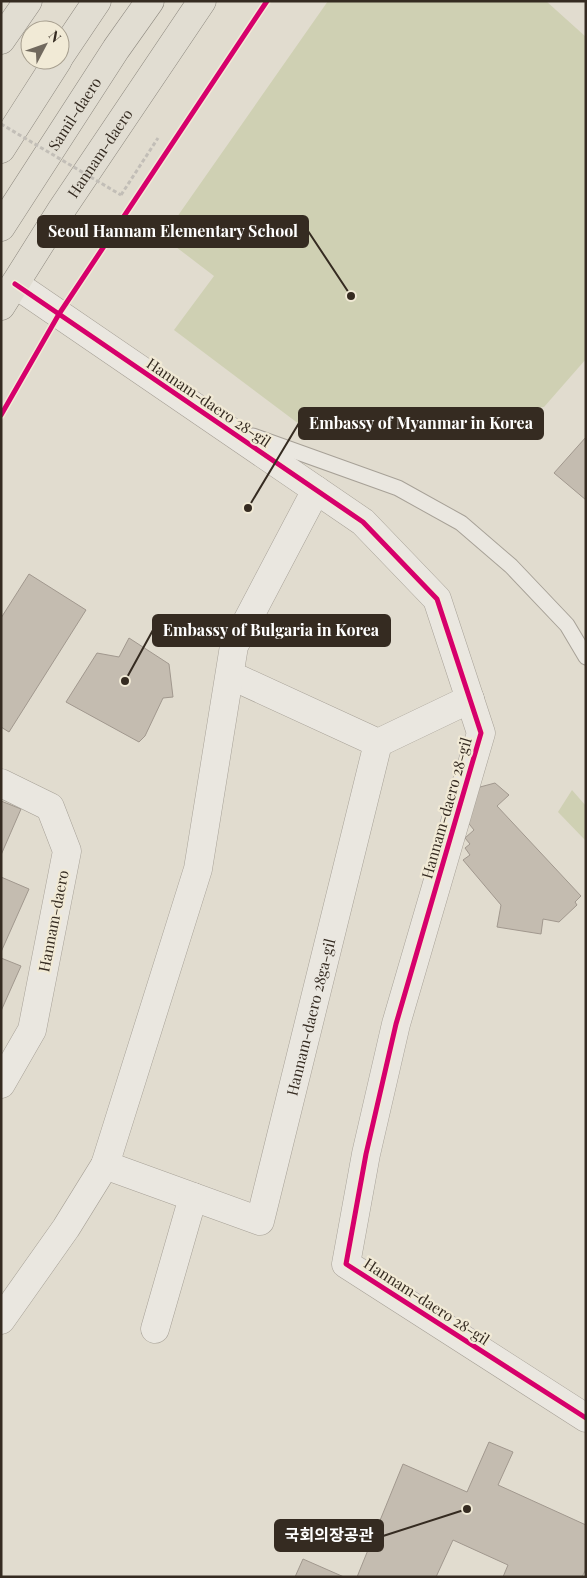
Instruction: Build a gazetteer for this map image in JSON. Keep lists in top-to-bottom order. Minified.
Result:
{"streets":{"main road":["Samil-daero","Hannam-daero"],"street":["Hannam-daero 28-gil","Hannam-daero 28ga-gil"]},"crossings":[["Hannam-daero","Hannam-daero 28-gil"]],"places":["Seoul Hannam Elementary School","Embassy of Myanmar in Korea","Embassy of Bulgaria in Korea","국회의장공관"],"north":"top right"}
